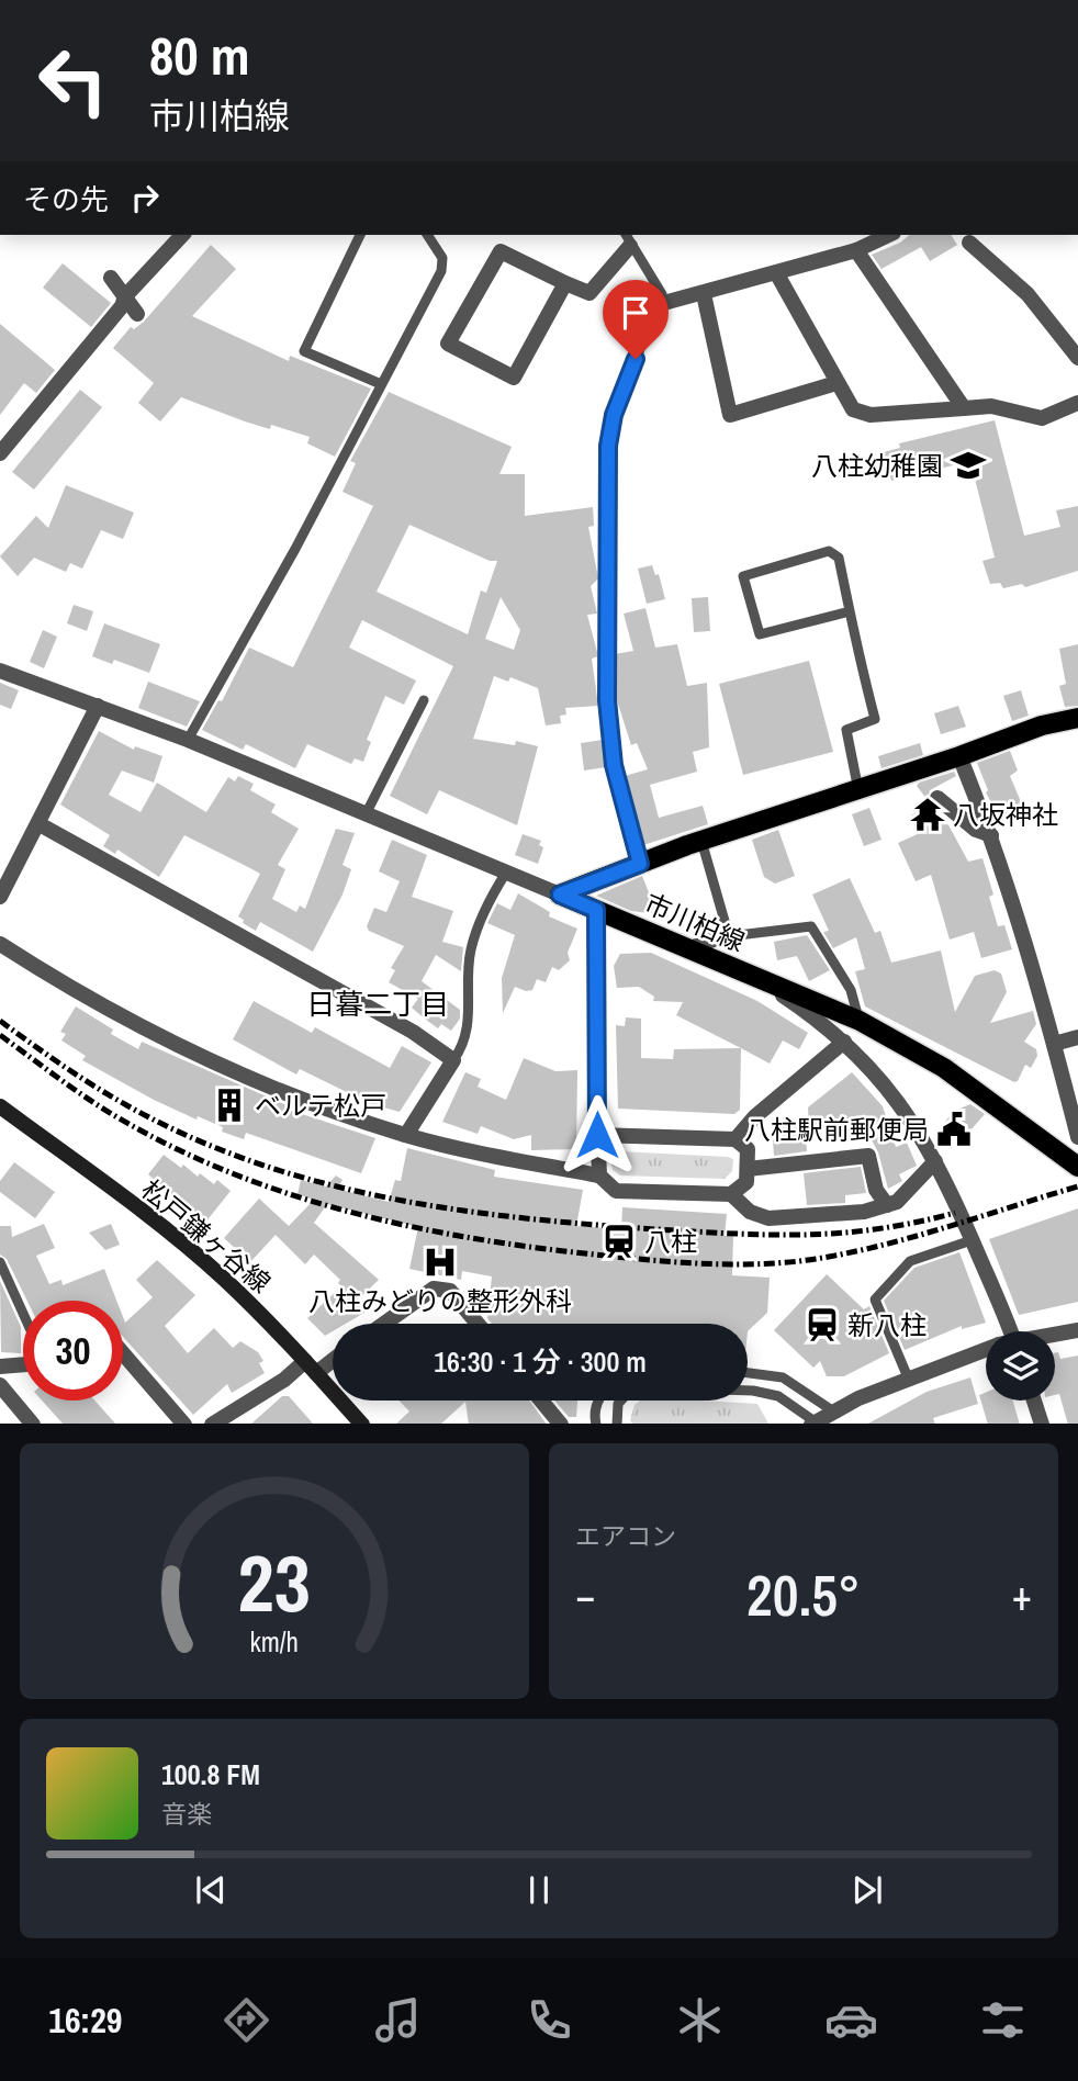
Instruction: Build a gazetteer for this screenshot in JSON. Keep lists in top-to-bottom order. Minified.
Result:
{"streets":{"main road":["市川柏線","松戸鎌ヶ谷線"]},"districts":["日暮二丁目"],"places":{"school or university":["八柱幼稚園"],"temple":["八坂神社"],"building":["ベルテ松戸"],"public building":["八柱駅前郵便局"],"station":["八柱","新八柱"],"hospital":["八柱みどりの整形外科"]},"page":{"turn":["80 m","市川柏線"],"then":"その先","limit":"30","trip":"16:30 · 1 分 · 300 m","tile":"エアコン","heat":["−","20.5°","+"],"song":["100.8 FM","音楽"],"tabs":"16:29","gauge":["23","km/h"]}}
